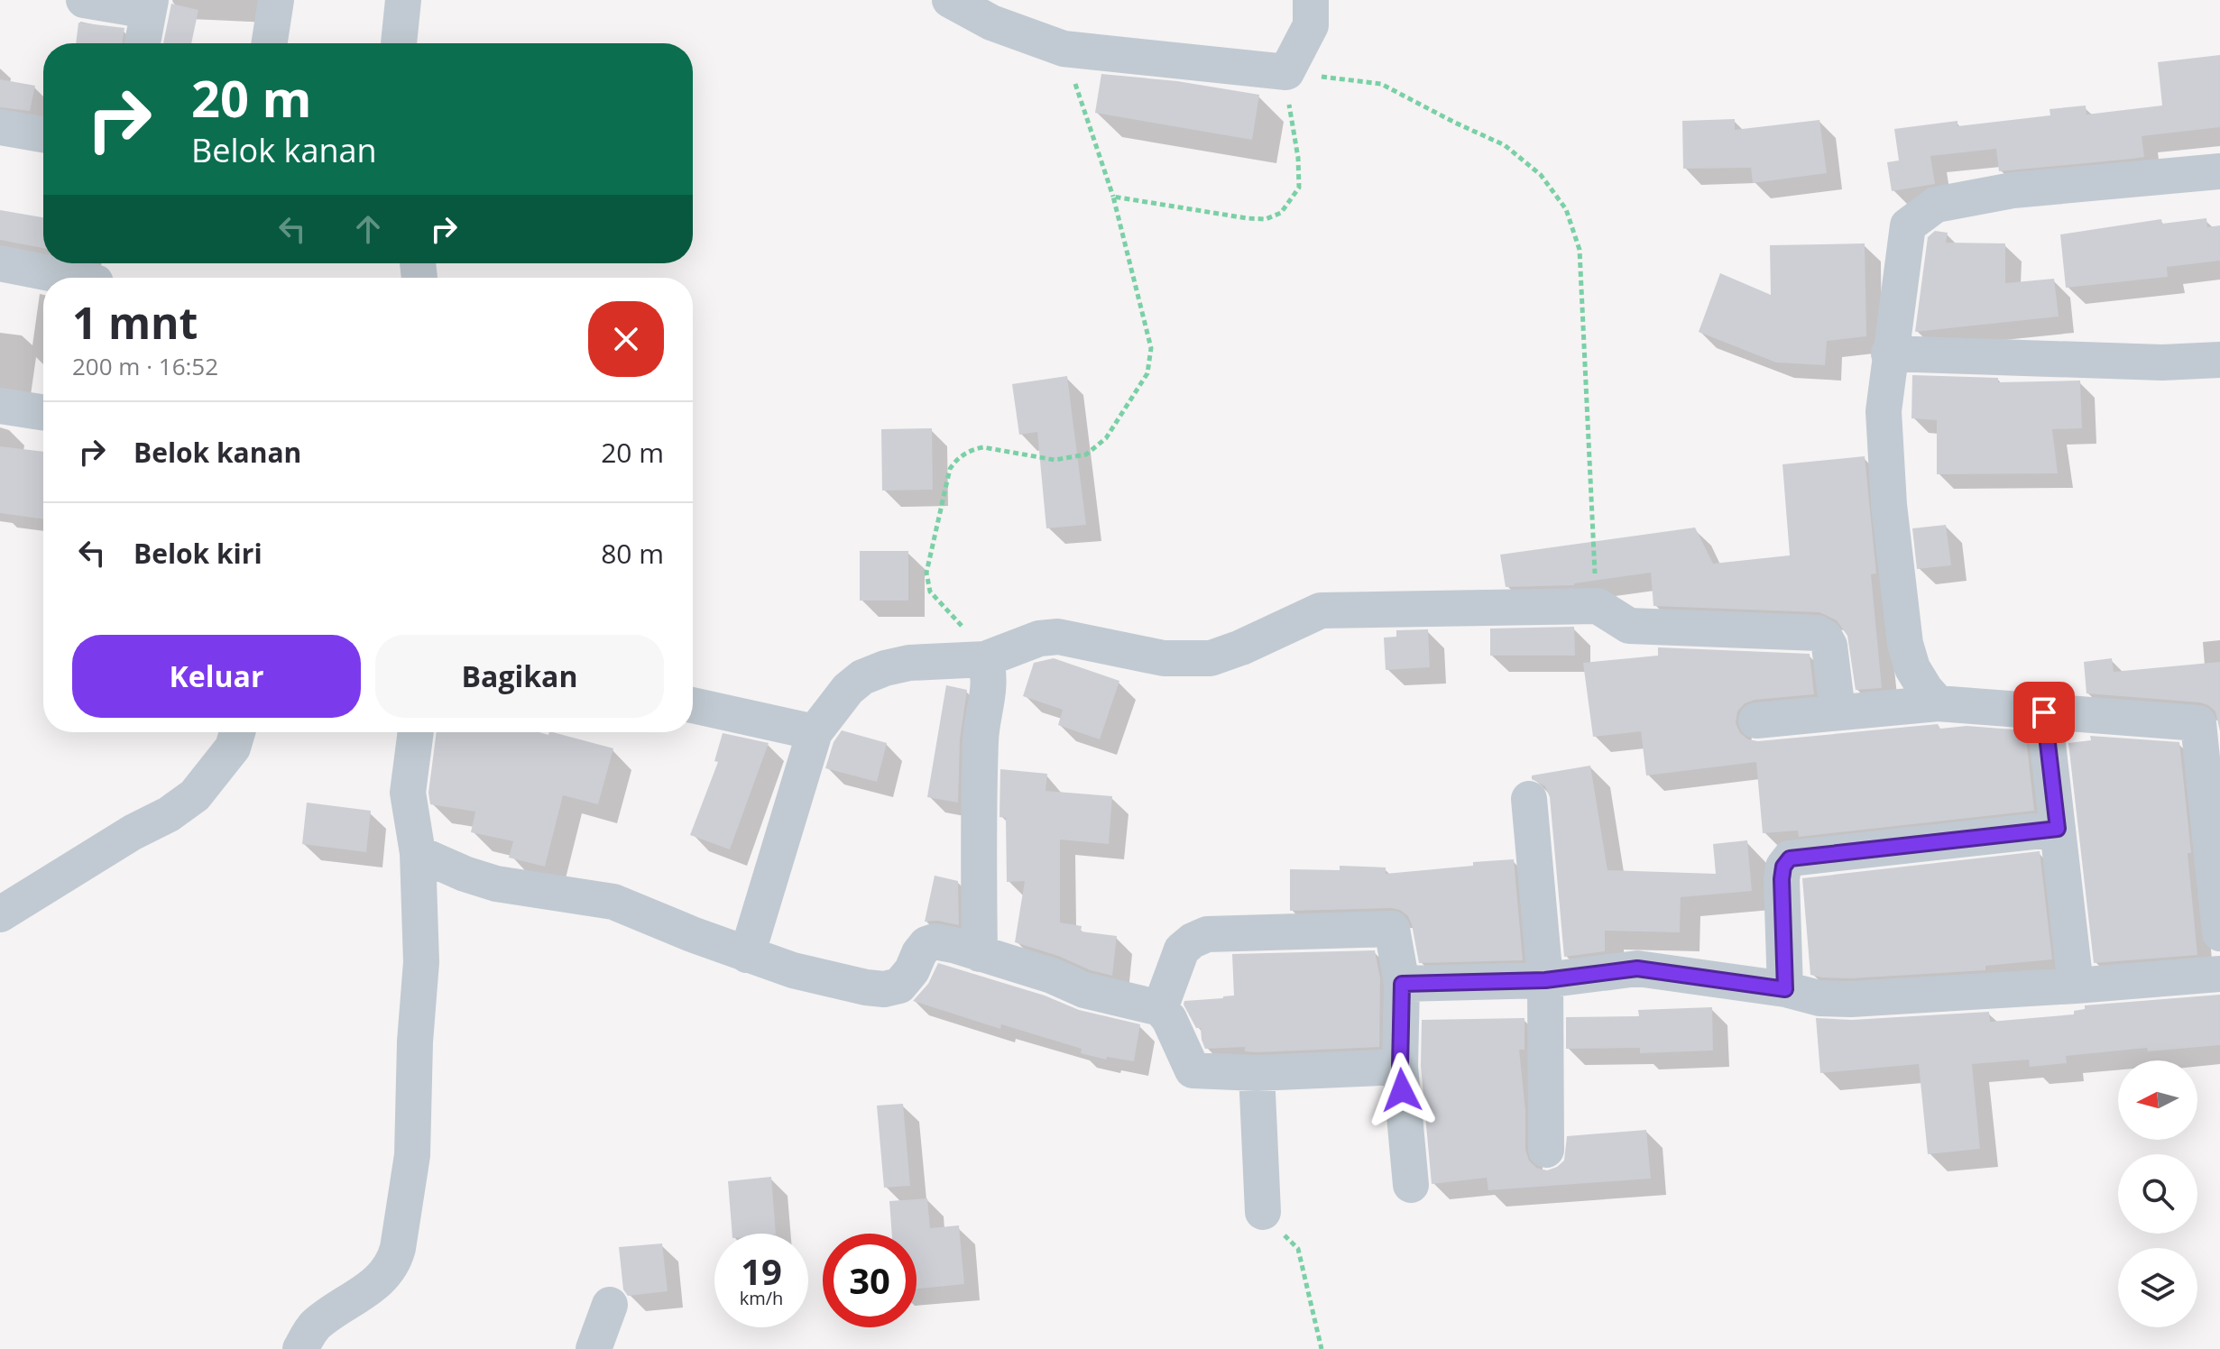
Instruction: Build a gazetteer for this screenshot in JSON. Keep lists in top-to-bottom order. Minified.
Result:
{"north":"left","page":{"turn":["20 m","Belok kanan"],"heading":["1 mnt","200 m · 16:52"],"list":[{"name":"Belok kanan","value":"20 m"},{"name":"Belok kiri","value":"80 m"}],"buttons":["Keluar","Bagikan"],"speed":"19 km/h","limit":"30"}}
